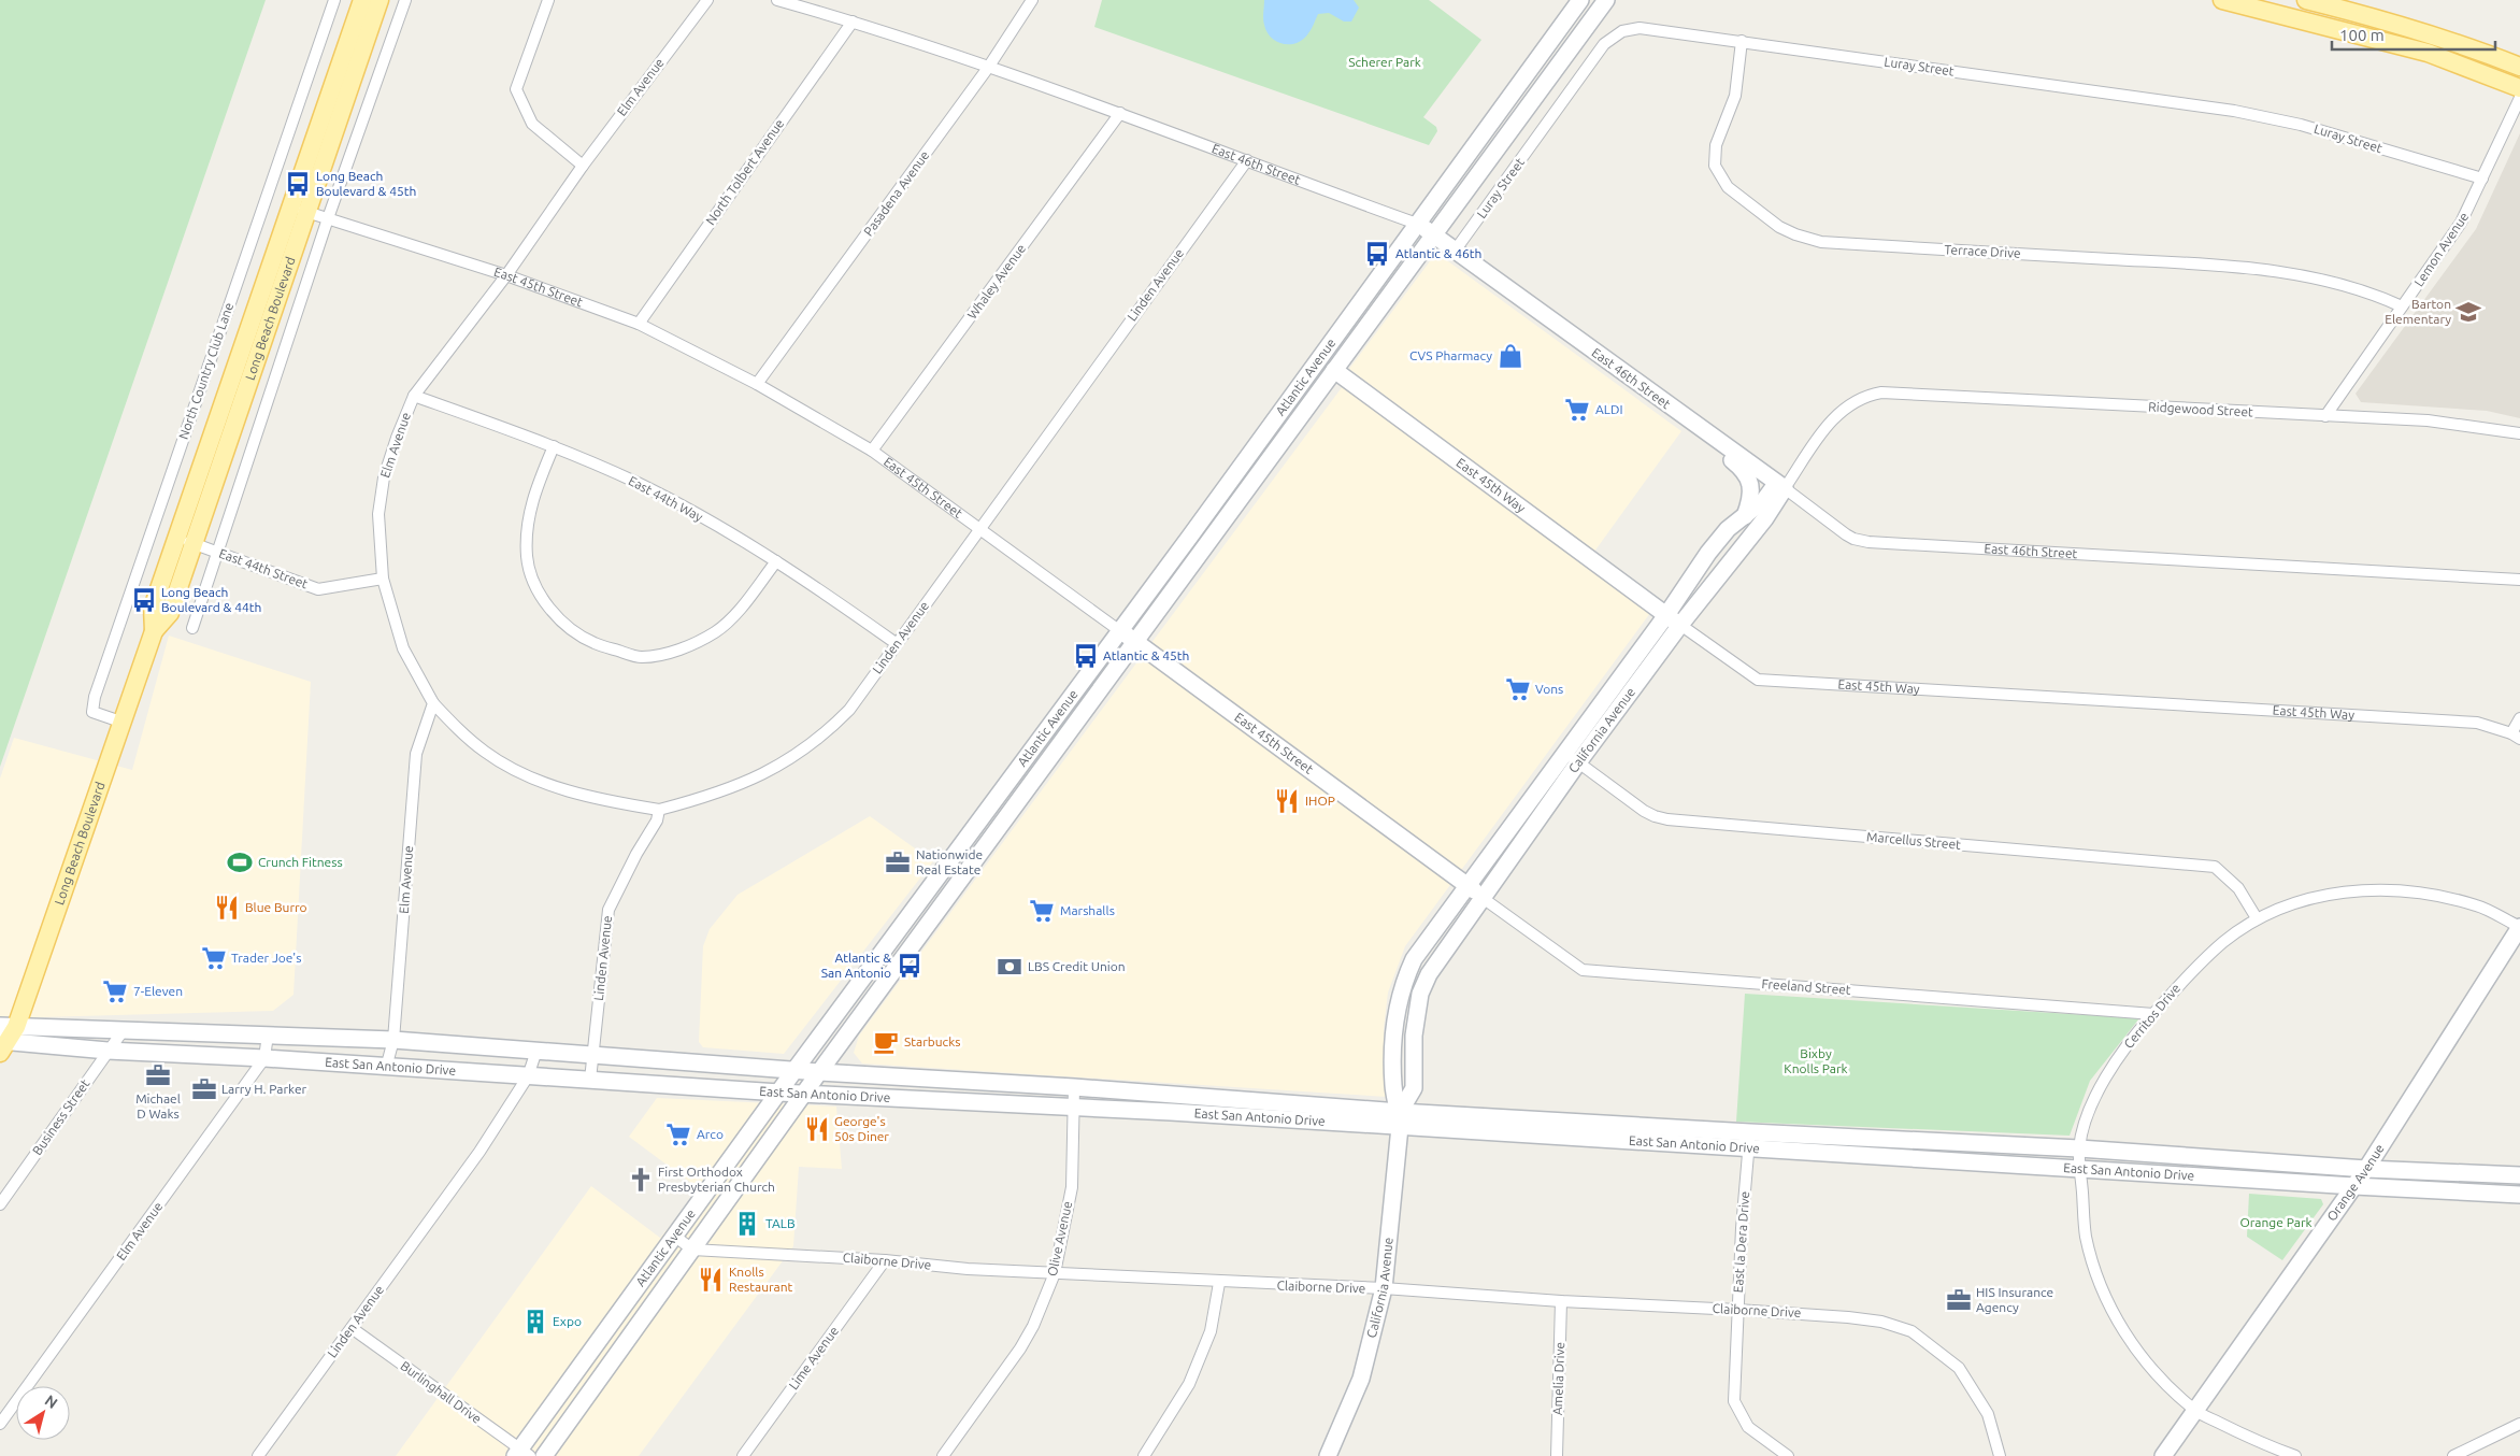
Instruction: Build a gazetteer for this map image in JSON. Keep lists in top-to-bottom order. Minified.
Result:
{"streets":{"main road":["East 46th Street","East 45th Street","Long Beach Boulevard","Atlantic Avenue","East 45th Way","California Avenue","East San Antonio Drive","Orange Avenue"],"street":["Luray Street","Elm Avenue","North Tolbert Avenue","Pasadena Avenue","Lemon Avenue","Terrace Drive","Whaley Avenue","Linden Avenue","North Country Club Lane","Ridgewood Street","East 44th Way","East 44th Street","Marcellus Street","Freeland Street","Cerritos Drive","Business Street","Olive Avenue","East la Dera Drive","Claiborne Drive","Lime Avenue","Amelia Drive","Burlinghall Drive"]},"crossings":[["Luray Street","East 46th Street"],["Luray Street","Lemon Avenue"],["Luray Street","Terrace Drive"],["Elm Avenue","East 45th Street"],["Elm Avenue","East 44th Way"],["Elm Avenue","East 44th Street"],["Elm Avenue","East San Antonio Drive"],["East 46th Street","North Tolbert Avenue"],["East 46th Street","Pasadena Avenue"],["East 46th Street","Whaley Avenue"],["East 46th Street","Linden Avenue"],["East 46th Street","Atlantic Avenue"],["East 46th Street","California Avenue"],["North Tolbert Avenue","East 45th Street"],["Pasadena Avenue","East 45th Street"],["Lemon Avenue","Terrace Drive"],["Lemon Avenue","Ridgewood Street"],["Whaley Avenue","East 45th Street"],["Linden Avenue","East 45th Street"],["Linden Avenue","East 44th Way"],["Linden Avenue","East San Antonio Drive"],["Linden Avenue","Burlinghall Drive"],["East 45th Street","Long Beach Boulevard"],["East 45th Street","Atlantic Avenue"],["East 45th Street","California Avenue"],["East 45th Street","Freeland Street"],["Long Beach Boulevard","North Country Club Lane"],["Long Beach Boulevard","East 44th Street"],["Long Beach Boulevard","East San Antonio Drive"],["Atlantic Avenue","East 45th Way"],["Atlantic Avenue","East San Antonio Drive"],["Atlantic Avenue","Claiborne Drive"],["Atlantic Avenue","Burlinghall Drive"],["Ridgewood Street","California Avenue"],["East 45th Way","California Avenue"],["California Avenue","Marcellus Street"],["California Avenue","Freeland Street"],["California Avenue","East San Antonio Drive"],["California Avenue","Claiborne Drive"],["Marcellus Street","Cerritos Drive"],["Freeland Street","Cerritos Drive"],["Cerritos Drive","East San Antonio Drive"],["Cerritos Drive","Orange Avenue"],["East San Antonio Drive","Business Street"],["East San Antonio Drive","Orange Avenue"],["East San Antonio Drive","Olive Avenue"],["East San Antonio Drive","East la Dera Drive"],["Olive Avenue","Claiborne Drive"],["East la Dera Drive","Claiborne Drive"],["Claiborne Drive","Lime Avenue"],["Claiborne Drive","Amelia Drive"]],"parks":["Scherer Park","Bixby Knolls Park","Orange Park"],"places":{"bus stop":["Long Beach Boulevard & 45th","Atlantic & 46th","Long Beach Boulevard & 44th","Atlantic & 45th","Atlantic & San Antonio"],"school or university":["Barton Elementary"],"shop":["CVS Pharmacy"],"supermarket":["ALDI","Vons","Marshalls","Trader Joe's","7-Eleven","Arco"],"restaurant":["IHOP","Blue Burro","George's 50s Diner","Knolls Restaurant"],"sports":["Crunch Fitness"],"office":["Nationwide Real Estate","Michael D Waks","Larry H. Parker","HIS Insurance Agency"],"bank":["LBS Credit Union"],"cafe":["Starbucks"],"church":["First Orthodox Presbyterian Church"],"building":["TALB","Expo"]},"scale_bar":"100 m","north":"top right"}
